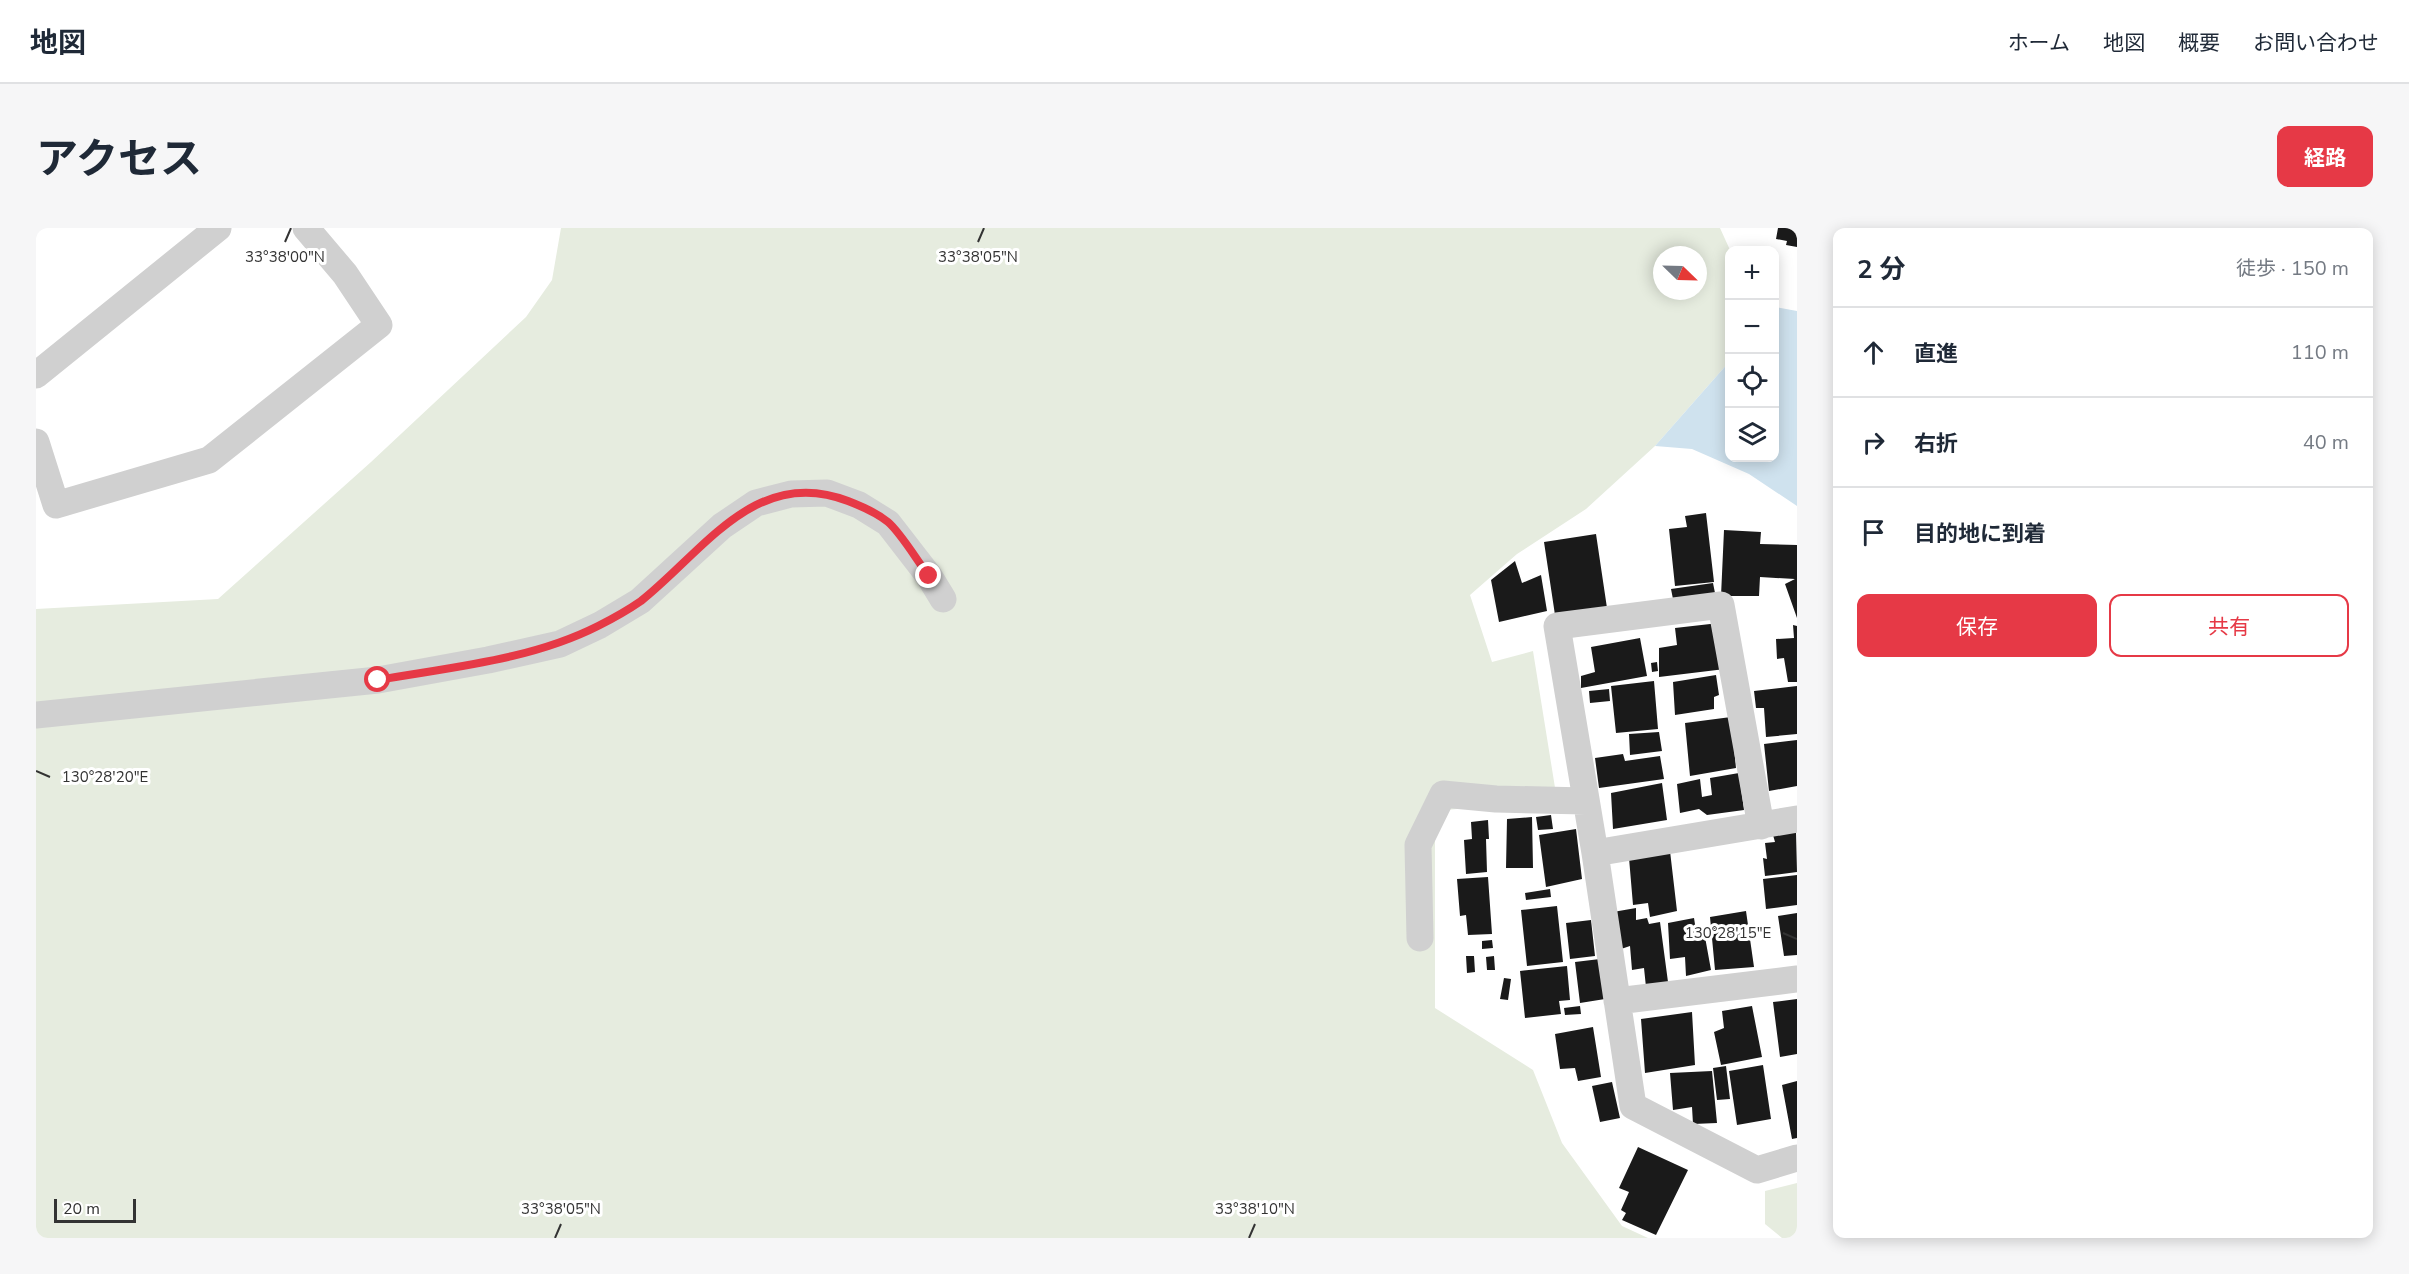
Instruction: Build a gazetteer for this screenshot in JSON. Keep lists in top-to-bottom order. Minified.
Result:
{"scale_bar":"20 m","north":"bottom right","page":{"header":"地図","nav":["ホーム","地図","概要","お問い合わせ"],"title":"アクセス","buttons":["経路",["保存","共有"]],"heading":["2 分","徒歩 · 150 m"],"map_buttons":["+","−"],"list":[["直進","110 m"],["右折","40 m"],"目的地に到着"],"scale":"20 m"},"coordinates":["33°38'00\"N","33°38'05\"N","130°28'20\"E","130°28'15\"E","33°38'10\"N"]}
